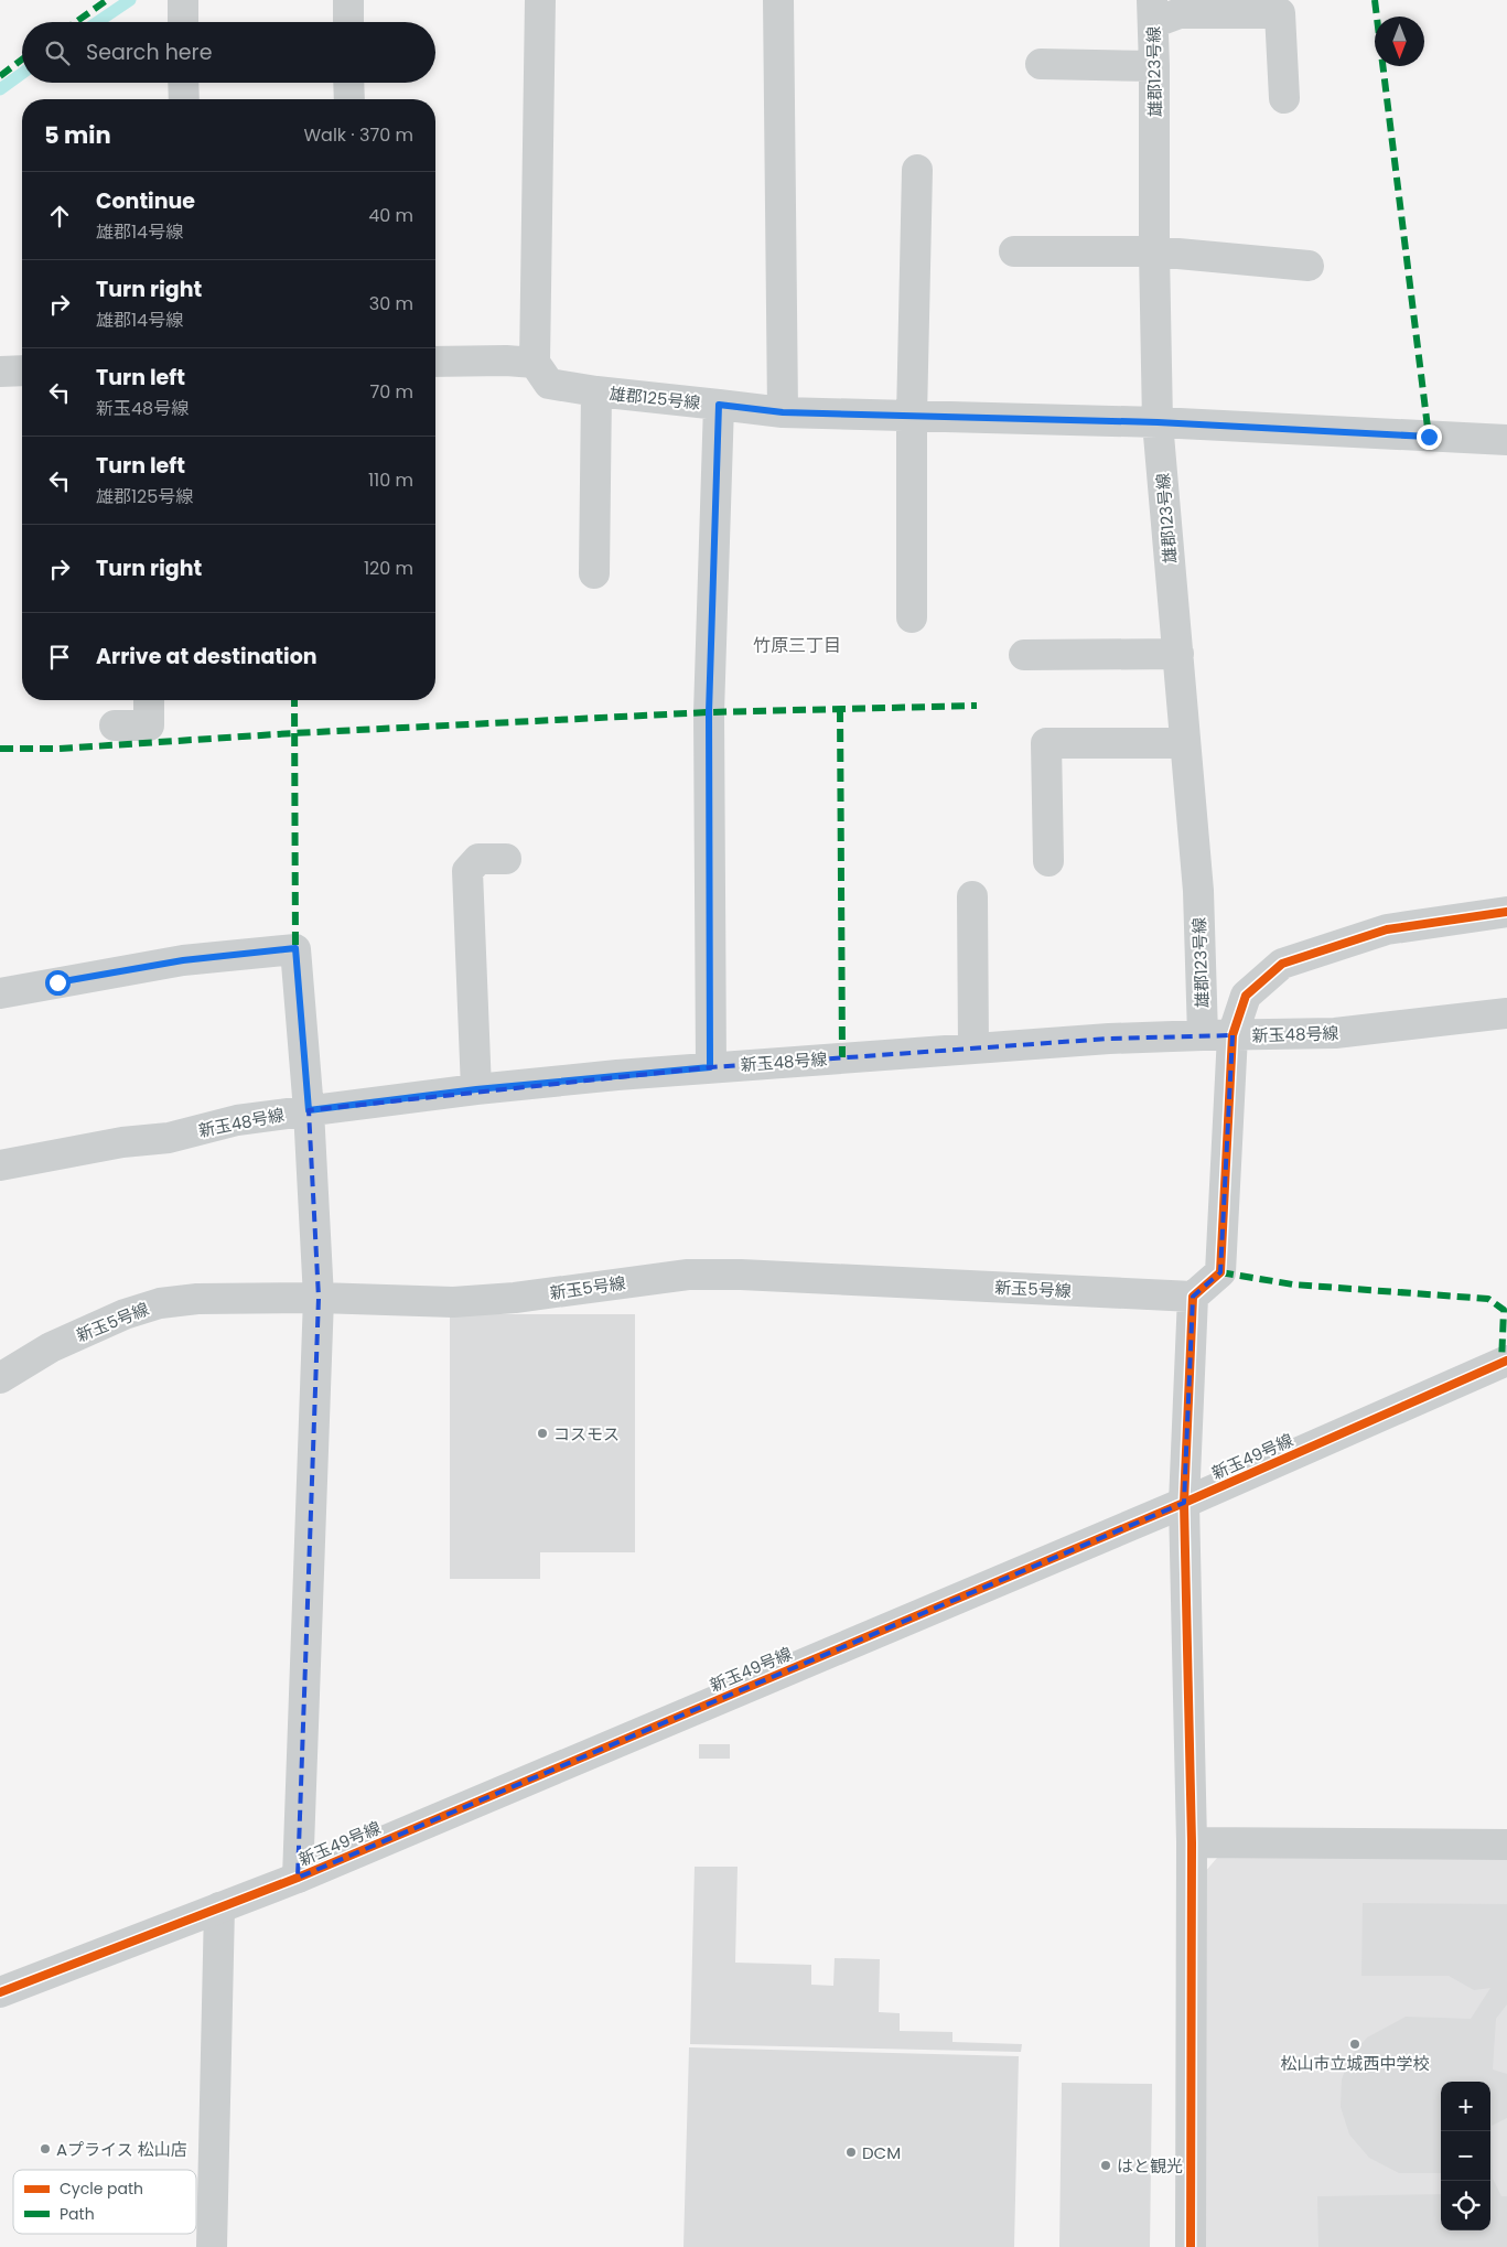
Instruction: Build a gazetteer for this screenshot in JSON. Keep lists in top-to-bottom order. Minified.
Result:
{"streets":{"street":["雄郡123号線","雄郡125号線","新玉48号線","新玉5号線","新玉49号線"]},"crossings":[["雄郡123号線","新玉48号線"],["雄郡125号線","新玉48号線"]],"districts":["竹原三丁目"],"places":["コスモス","松山市立城西中学校","Aプライス 松山店","DCM","はと観光"],"legend":["Cycle path","Path"],"north":"bottom","page":{"search":"Search here","heading":["5 min","Walk · 370 m"],"list":[["Continue","雄郡14号線","40 m"],["Turn right","雄郡14号線","30 m"],["Turn left","新玉48号線","70 m"],["Turn left","雄郡125号線","110 m"],["Turn right","120 m"],"Arrive at destination"],"map_buttons":["+","−"]}}
